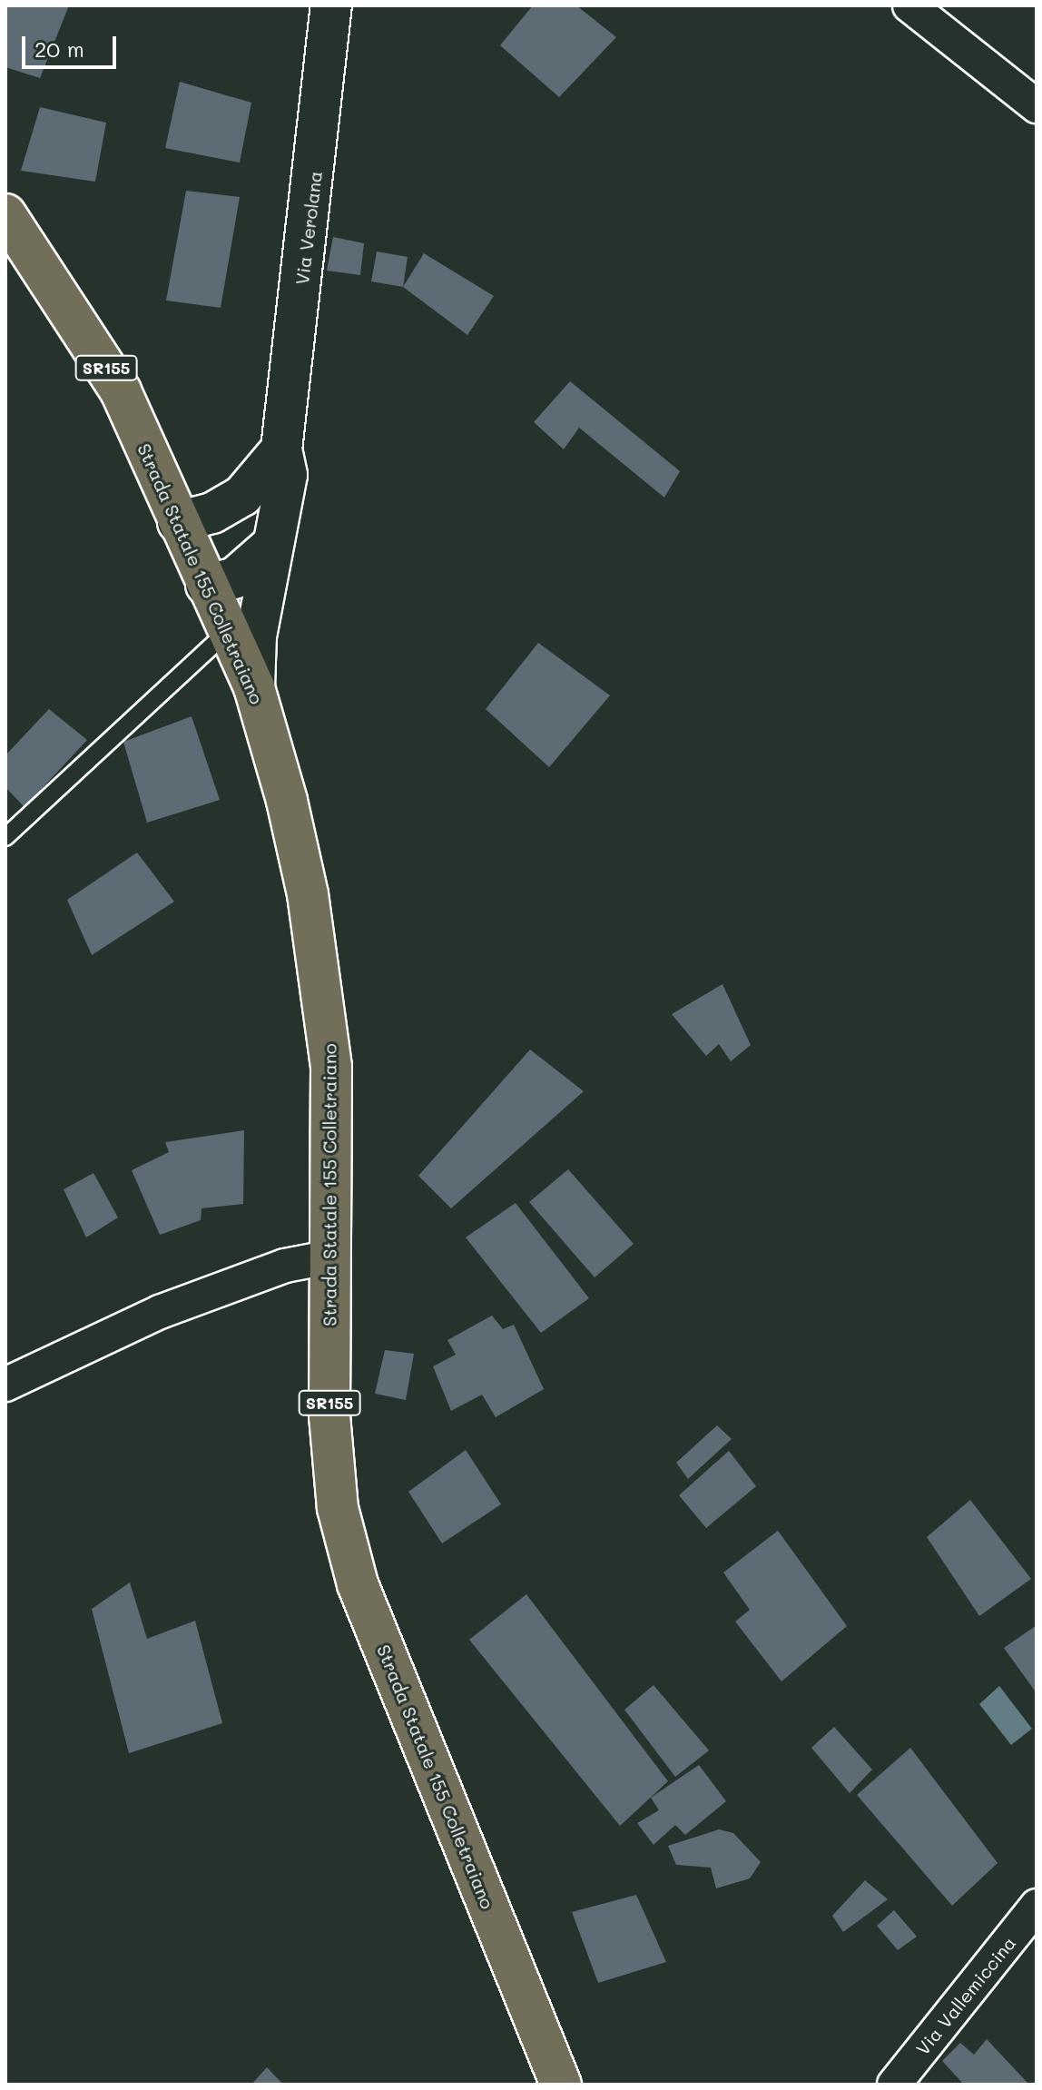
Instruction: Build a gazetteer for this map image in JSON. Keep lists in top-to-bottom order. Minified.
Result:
{"streets":{"main road":["SR155","Strada Statale 155 Colletraiano"],"street":["Via Verolana","Via Vallemiccina"]},"crossings":[["Via Verolana","Strada Statale 155 Colletraiano"]],"scale_bar":"20 m"}
